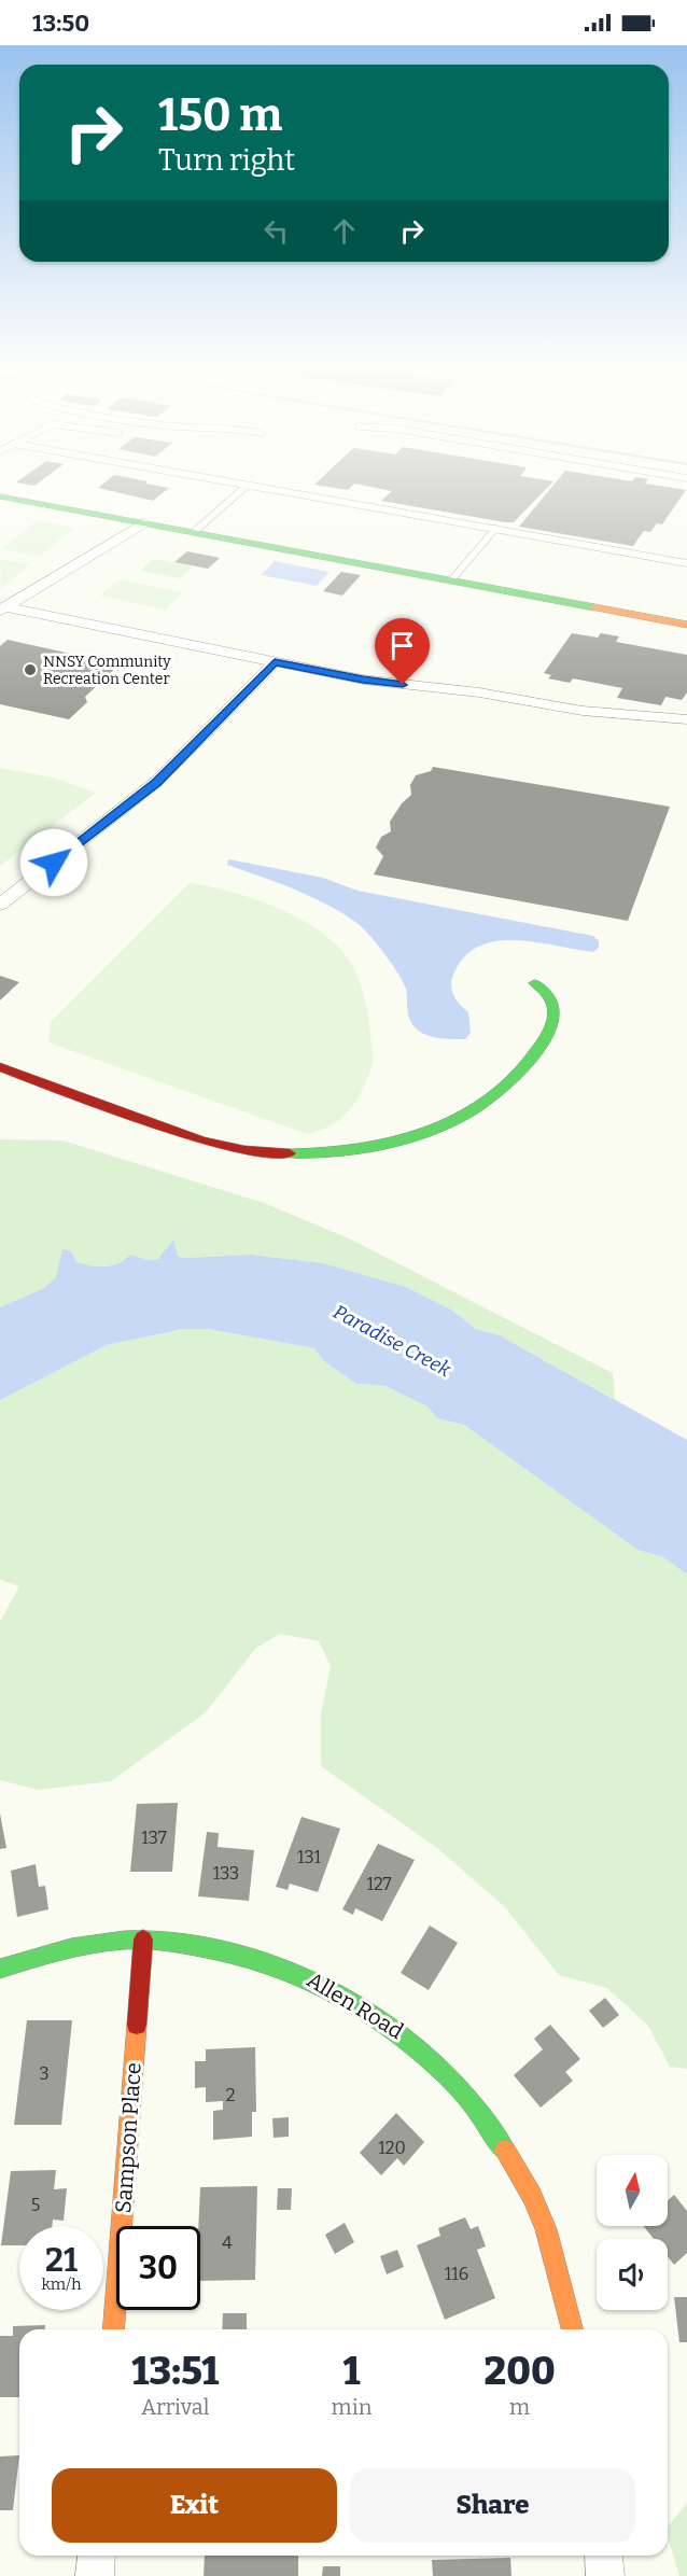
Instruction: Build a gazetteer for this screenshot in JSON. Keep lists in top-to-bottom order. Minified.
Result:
{"streets":{"street":["Allen Road","Sampson Place"]},"crossings":[["Allen Road","Sampson Place"]],"water":["Paradise Creek"],"places":["NNSY Community Recreation Center"],"house_numbers":["137","131","133","127","3","2","120","5","4","116"],"north":"top","page":{"status":"13:50","turn":["150 m","Turn right"],"speed":"21 km/h","limit":"30","eta":["13:51","Arrival","1","min","200","m"],"buttons":["Exit","Share"]}}
